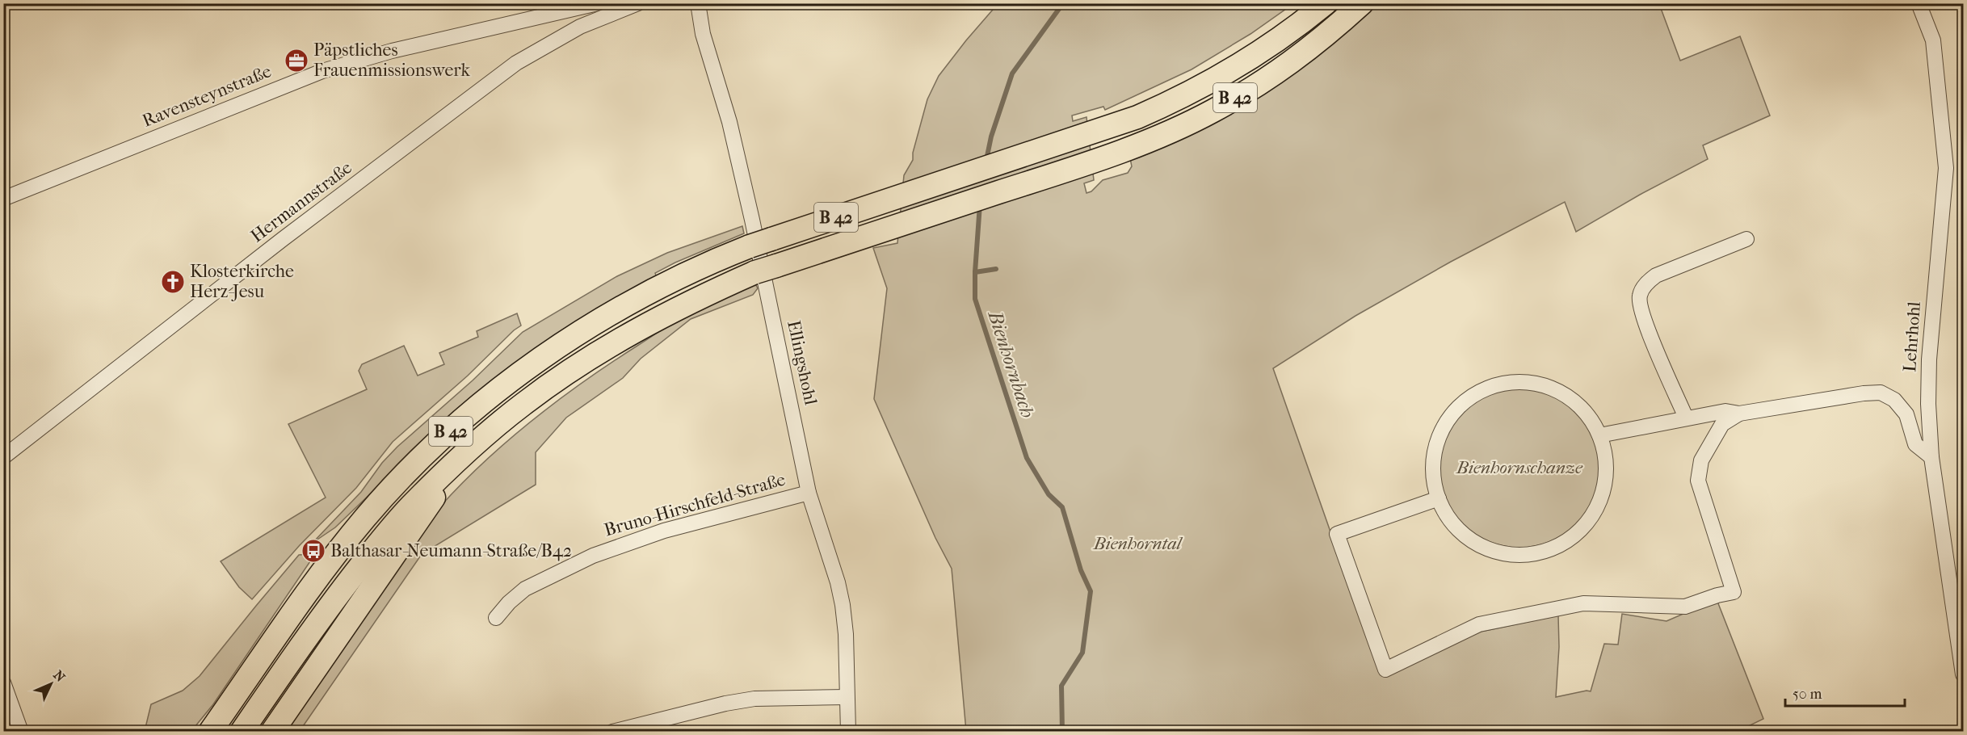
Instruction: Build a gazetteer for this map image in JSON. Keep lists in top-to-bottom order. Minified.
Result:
{"streets":{"highway":["B 42"],"street":["Ravensteynstraße","Hermannstraße","Lehrhohl","Ellingshohl","Bruno-Hirschfeld-Straße"]},"crossings":[["Ellingshohl","Bruno-Hirschfeld-Straße"]],"water":["Bienhornbach"],"parks":["Bienhornschanze","Bienhorntal"],"places":{"office":["Päpstliches Frauenmissionswerk"],"church":["Klosterkirche Herz-Jesu"],"bus stop":["Balthasar-Neumann-Straße/B42"]},"scale_bar":"50 m","north":"top right"}
